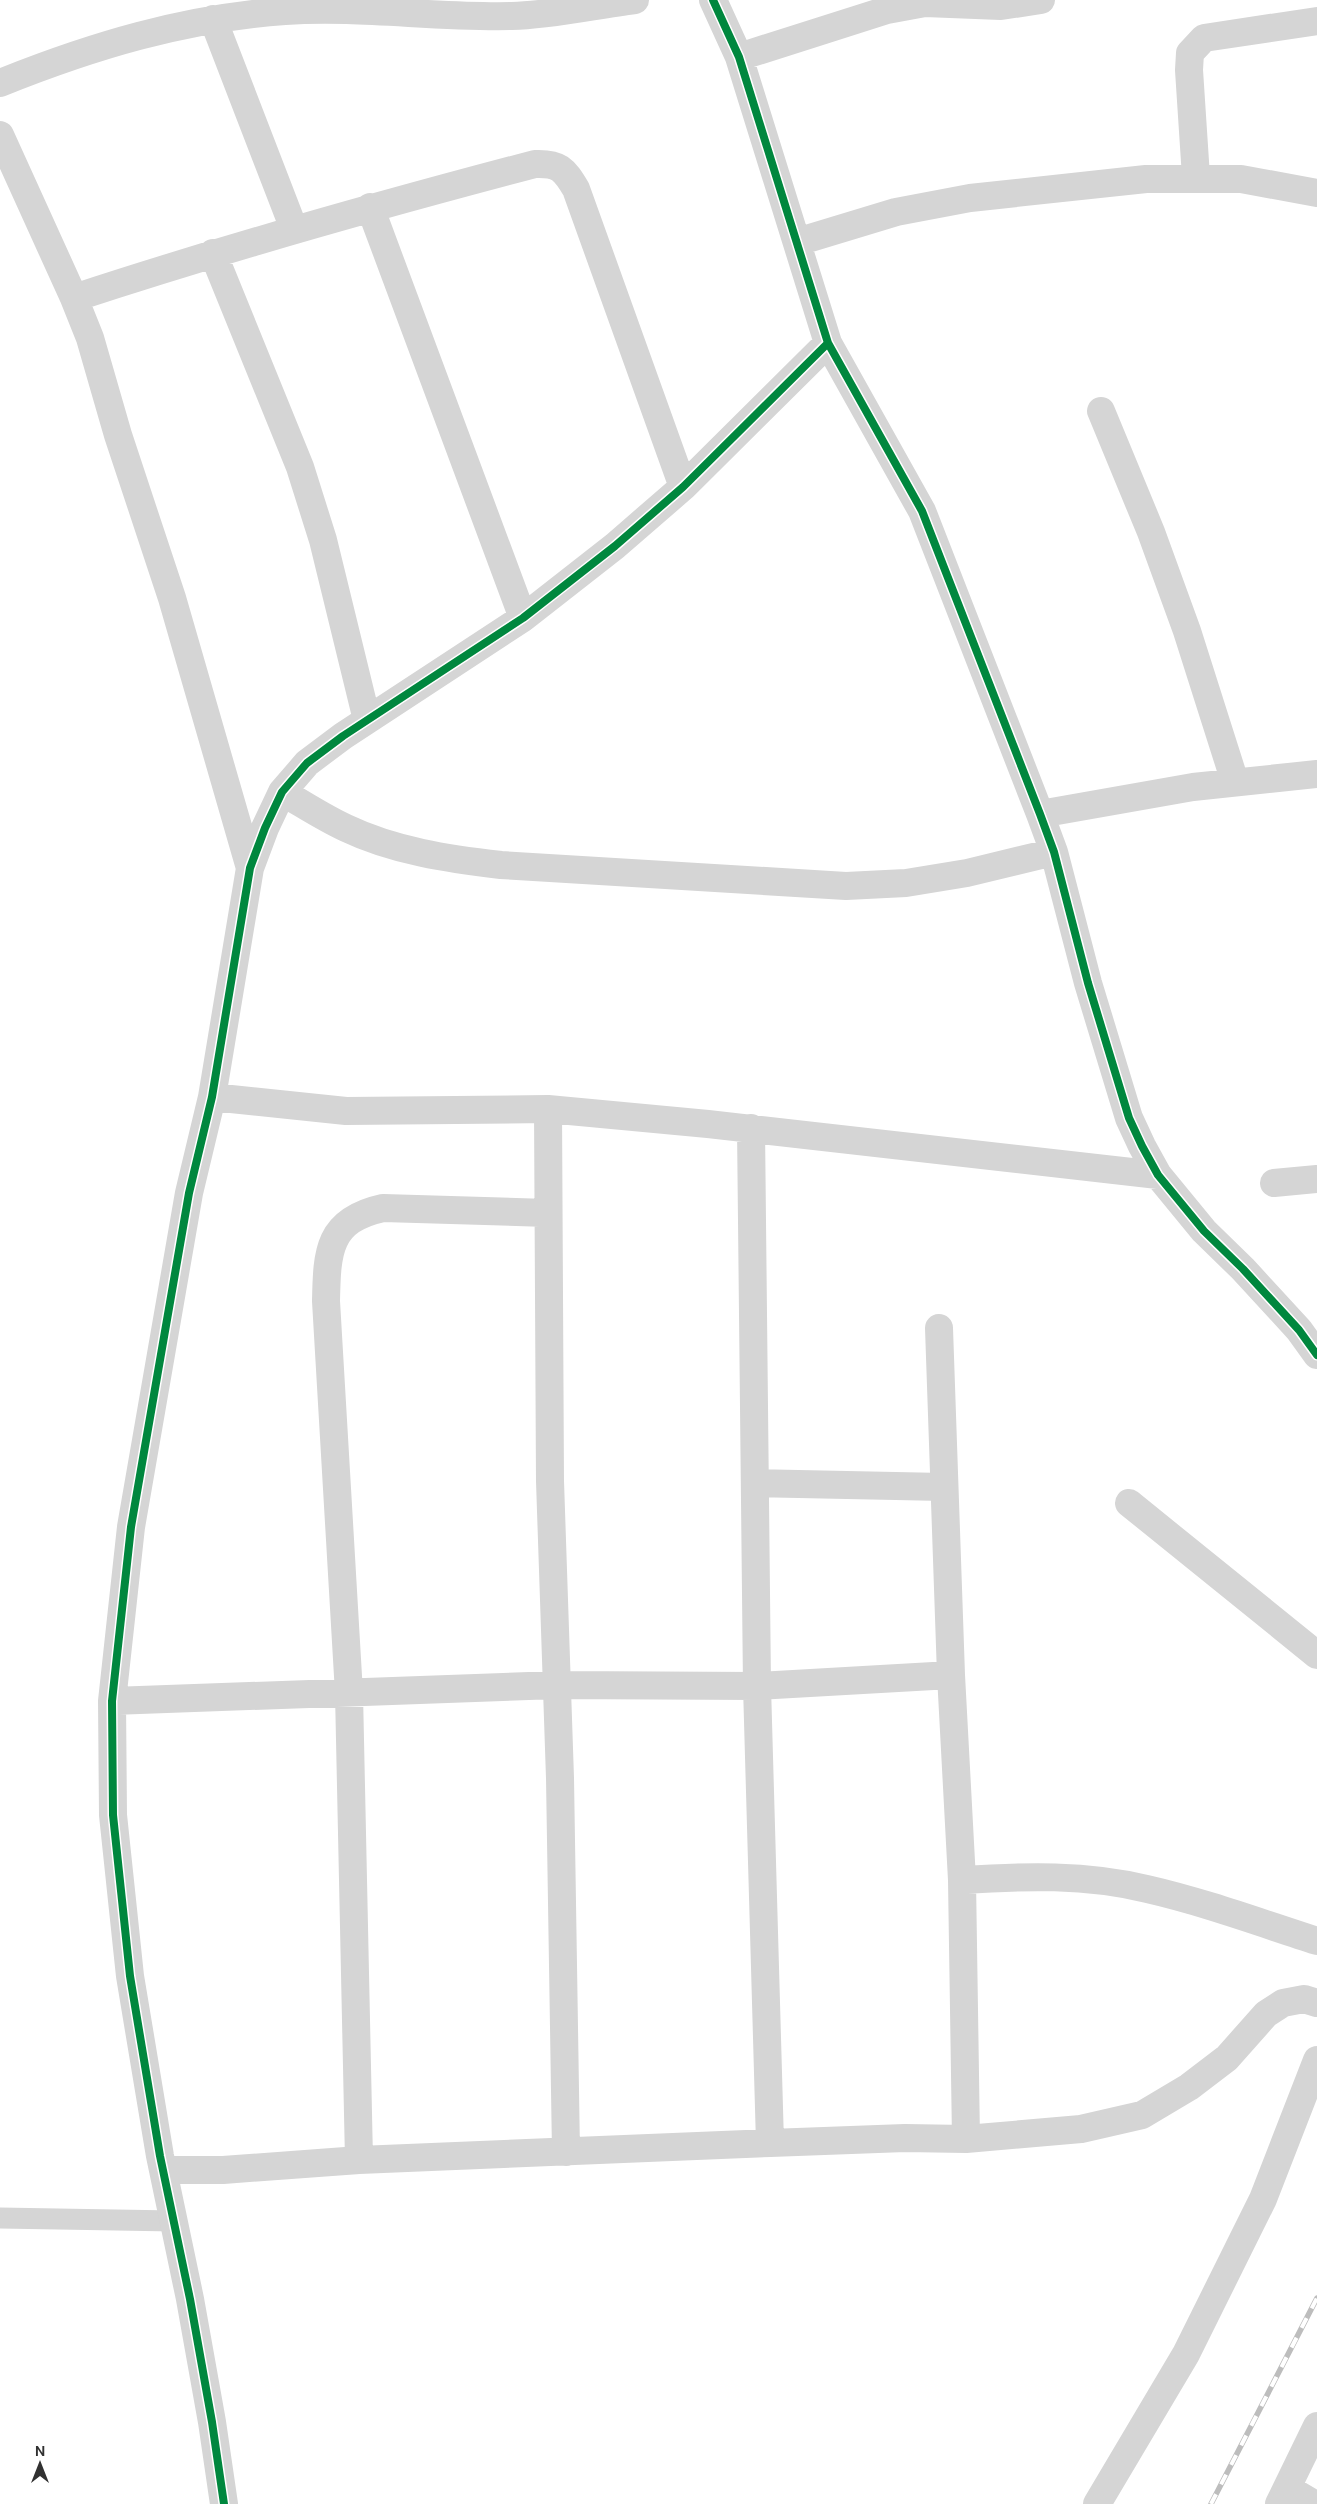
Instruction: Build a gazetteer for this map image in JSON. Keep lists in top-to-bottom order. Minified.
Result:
{"north":"top"}
